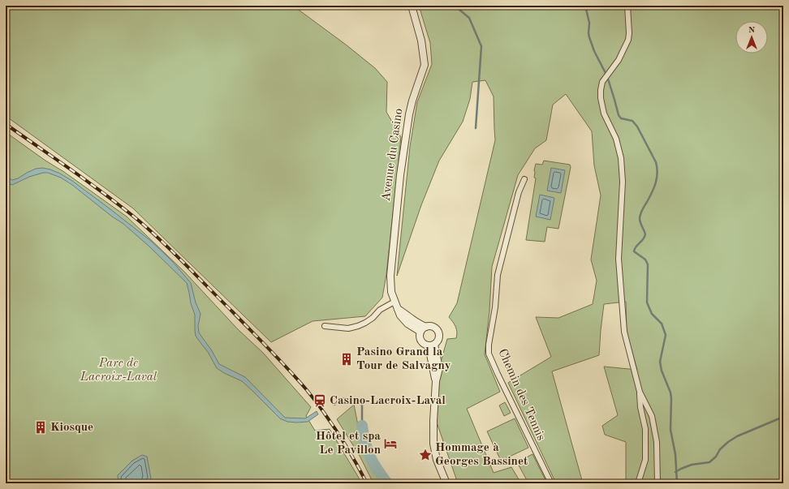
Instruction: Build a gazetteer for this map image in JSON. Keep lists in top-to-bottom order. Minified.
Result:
{"streets":{"street":["Avenue du Casino","Chemin des Tennis"]},"parks":["Parc de Lacroix-Laval"],"places":{"building":["Pasino Grand la Tour de Salvagny","Kiosque"],"station":["Casino-Lacroix-Laval"],"hotel":["Hôtel et spa Le Pavillon"],"place":["Hommage à Georges Bassinet"]},"north":"top"}
